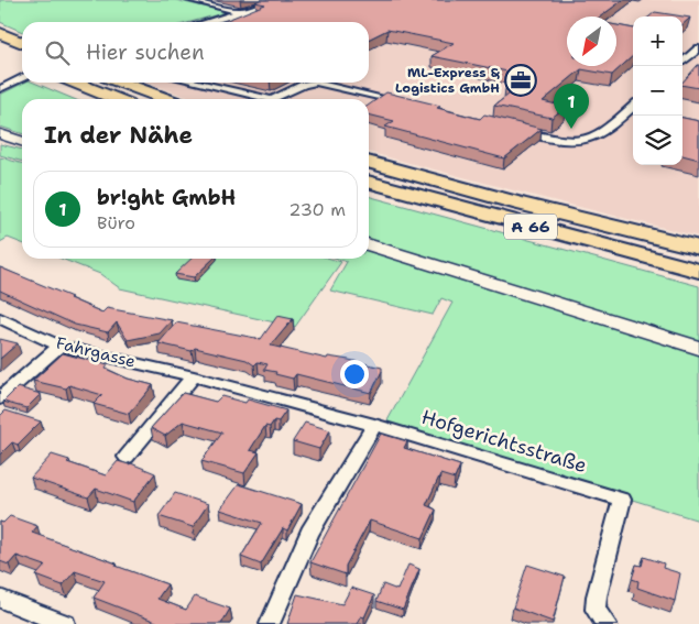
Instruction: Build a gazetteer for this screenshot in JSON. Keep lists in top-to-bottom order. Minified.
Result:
{"streets":{"highway":["A 66"],"street":["Fahrgasse","Hofgerichtsstraße"]},"crossings":[["Fahrgasse","Hofgerichtsstraße"]],"places":{"office":["ML-Express & Logistics GmbH"]},"north":"bottom left","page":{"map_buttons":["+","−"],"search":"Hier suchen","pins":"1","heading":"In der Nähe","list":[{"mark":"1","name":"br!ght GmbH","note":"Büro","value":"230 m"}]}}
